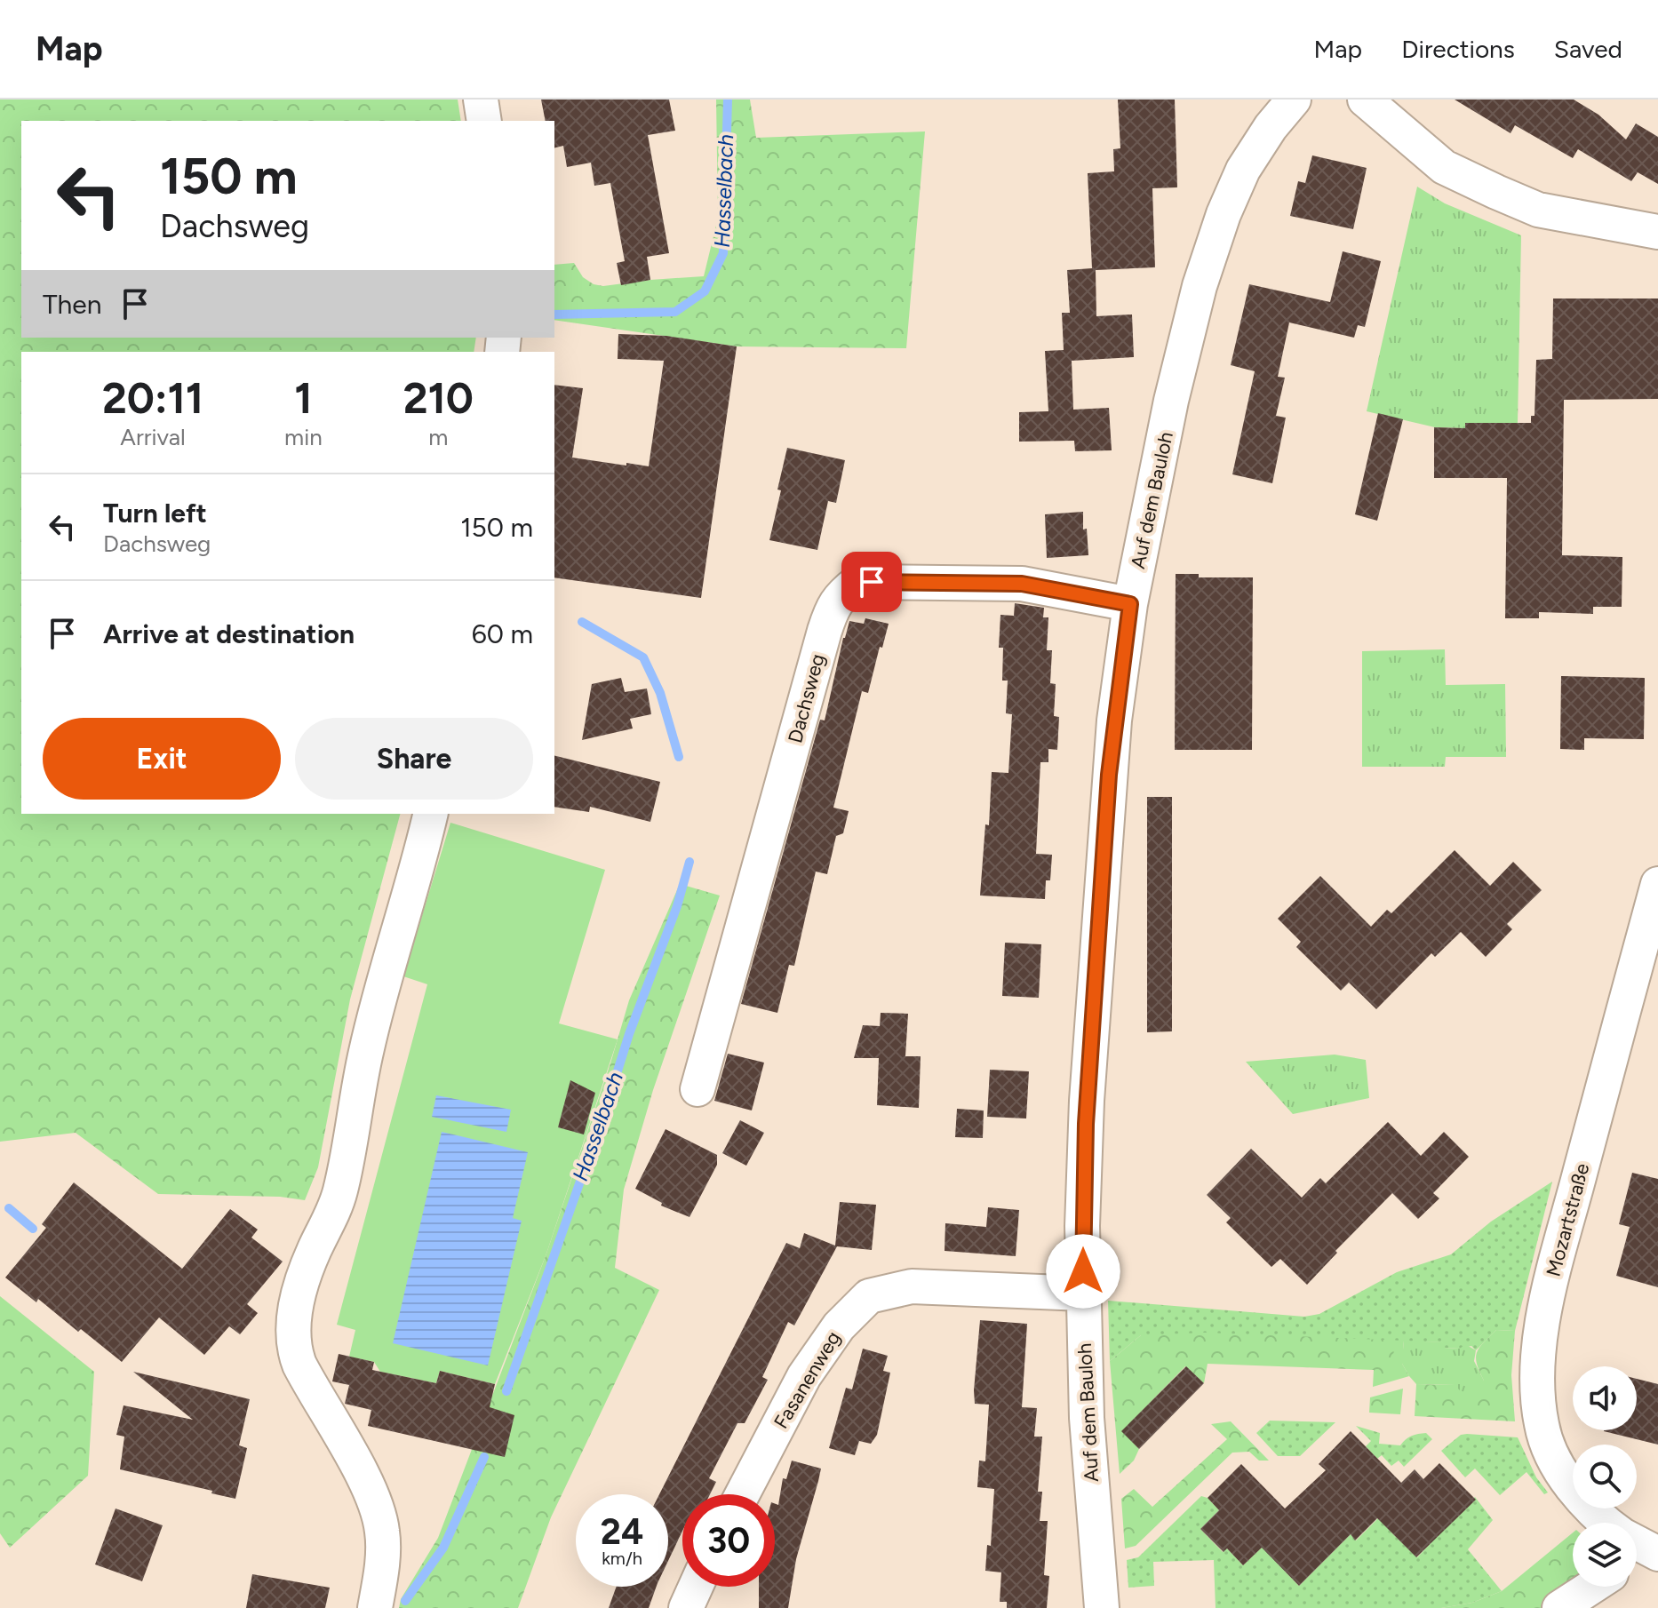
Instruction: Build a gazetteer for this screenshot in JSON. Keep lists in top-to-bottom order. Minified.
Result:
{"streets":{"street":["Auf dem Bauloh","Dachsweg","Mozartstraße","Fasanenweg"]},"crossings":[["Auf dem Bauloh","Dachsweg"],["Auf dem Bauloh","Fasanenweg"]],"water":["Hasselbach"],"page":{"header":"Map","nav":["Map","Directions","Saved"],"turn":["150 m","Dachsweg"],"then":"Then","eta":["20:11","Arrival","1","min","210","m"],"list":[{"name":"Turn left","note":"Dachsweg","value":"150 m"},{"name":"Arrive at destination","value":"60 m"}],"buttons":["Exit","Share"],"speed":"24 km/h","limit":"30"}}
